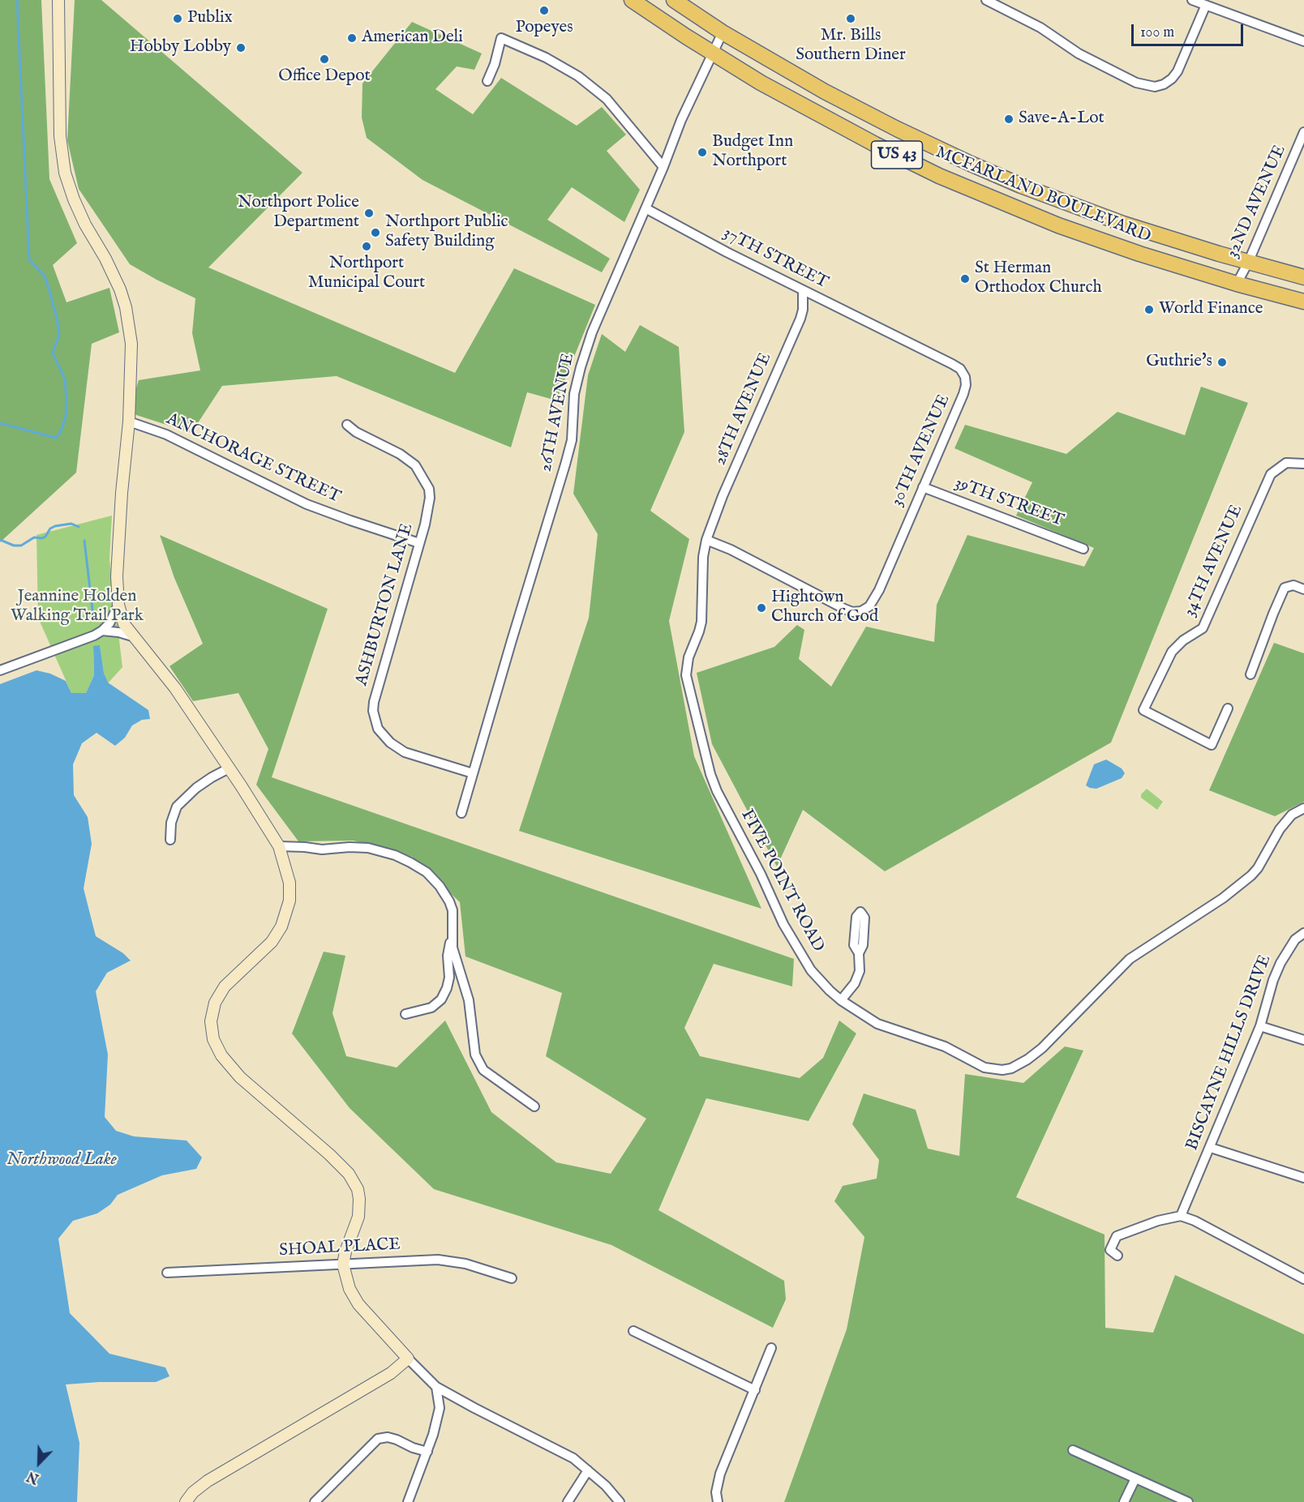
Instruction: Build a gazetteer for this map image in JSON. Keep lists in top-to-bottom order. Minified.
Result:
{"streets":{"highway":["US 43","MCFARLAND BOULEVARD"],"street":["32ND AVENUE","37TH STREET","28TH AVENUE","26TH AVENUE","30TH AVENUE","ANCHORAGE STREET","39TH STREET","34TH AVENUE","ASHBURTON LANE","FIVE POINT ROAD","BISCAYNE HILLS DRIVE","SHOAL PLACE"]},"crossings":[["MCFARLAND BOULEVARD","32ND AVENUE"],["MCFARLAND BOULEVARD","26TH AVENUE"],["37TH STREET","28TH AVENUE"],["37TH STREET","26TH AVENUE"],["37TH STREET","30TH AVENUE"],["28TH AVENUE","30TH AVENUE"],["28TH AVENUE","FIVE POINT ROAD"],["26TH AVENUE","ASHBURTON LANE"],["30TH AVENUE","39TH STREET"],["30TH AVENUE","FIVE POINT ROAD"],["ANCHORAGE STREET","ASHBURTON LANE"]],"water":["Northwood Lake"],"parks":["Jeannine Holden Walking Trail Park"],"places":["Popeyes","Publix","Mr. Bills Southern Diner","American Deli","Hobby Lobby","Office Depot","Save-A-Lot","Budget Inn Northport","Northport Police Department","Northport Public Safety Building","Northport Municipal Court","St Herman Orthodox Church","World Finance","Guthrie's","Hightown Church of God"],"scale_bar":"100 m","north":"bottom left"}
